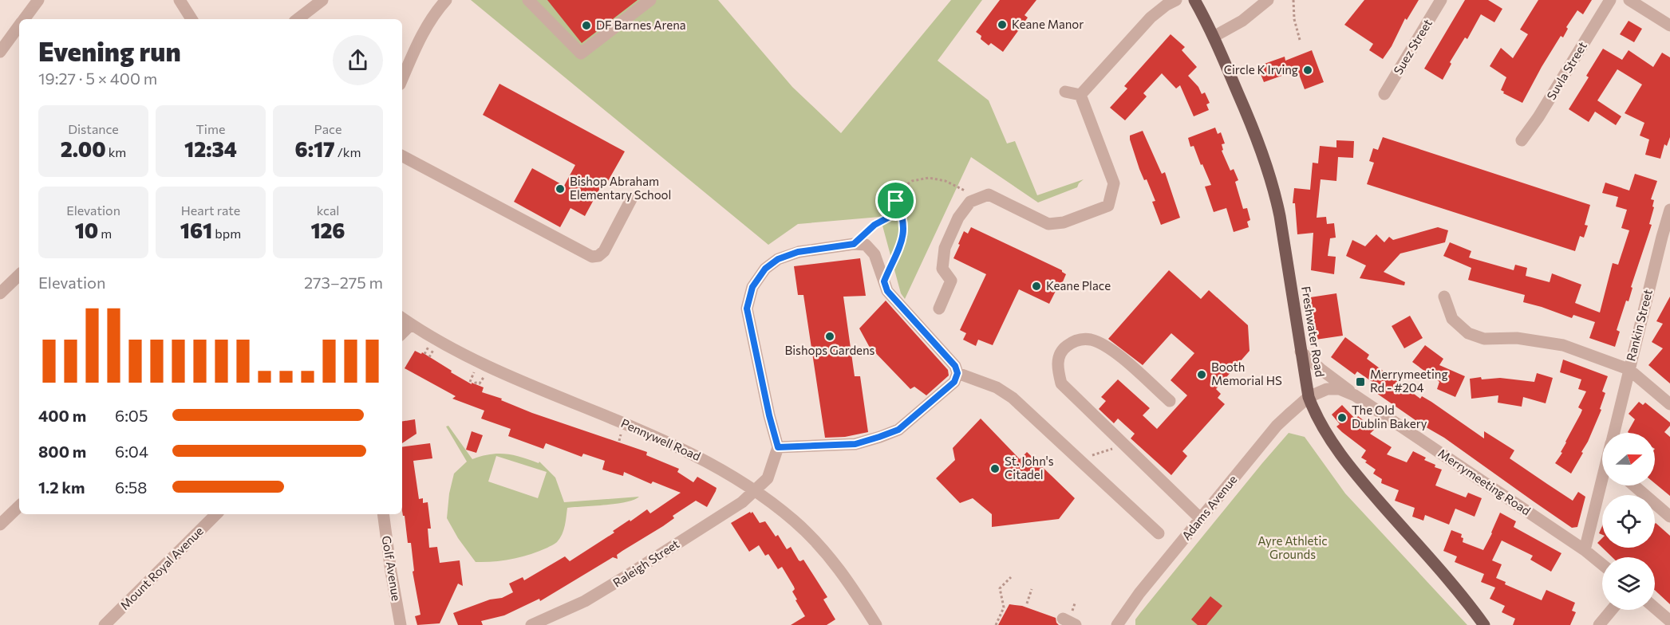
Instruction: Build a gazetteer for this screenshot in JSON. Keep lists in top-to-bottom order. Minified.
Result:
{"streets":{"main road":["Freshwater Road"],"street":["Suez Street","Suvla Street","Rankin Street","Pennywell Road","Merrymeeting Road","Adams Avenue","Raleigh Street","Mount Royal Avenue","Golf Avenue"]},"crossings":[["Rankin Street","Merrymeeting Road"],["Freshwater Road","Merrymeeting Road"],["Freshwater Road","Adams Avenue"],["Pennywell Road","Raleigh Street"],["Merrymeeting Road","Adams Avenue"]],"parks":["Ayre Athletic Grounds"],"places":{"other":["Keane Manor","DF Barnes Arena","Circle K Irving","Bishop Abraham Elementary School","Keane Place","Bishops Gardens","Booth Memorial HS","The Old Dublin Bakery","St. John's Citadel"],"transit":["Merrymeeting Rd - #204"]},"north":"right","page":{"heading":["Evening run","19:27 · 5 × 400 m"],"stats":[["Distance","2.00 km"],["Time","12:34"],["Pace","6:17 /km"],["Elevation","10 m"],["Heart rate","161 bpm"],["kcal","126"]],"chart":["Elevation","273–275 m"],"list":[{"name":"400 m","note":"6:05"},{"name":"800 m","note":"6:04"},{"name":"1.2 km","note":"6:58"}]}}
